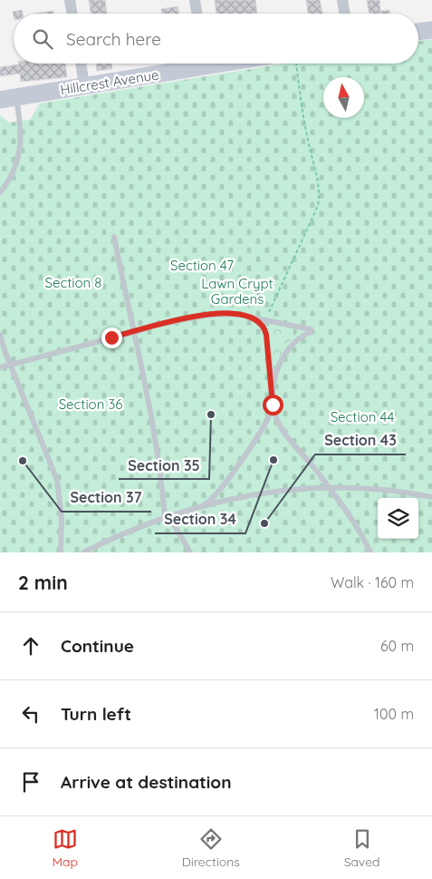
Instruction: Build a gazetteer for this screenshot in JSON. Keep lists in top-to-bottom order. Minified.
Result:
{"streets":{"street":["Hillcrest Avenue"]},"parks":["Section 47","Section 8","Lawn Crypt Gardens","Section 36","Section 44"],"places":["Section 35","Section 34","Section 37","Section 43"],"north":"top","page":{"search":"Search here","heading":["2 min","Walk · 160 m"],"list":[["Continue","60 m"],["Turn left","100 m"],"Arrive at destination"],"nav":["Map","Directions","Saved"]}}
